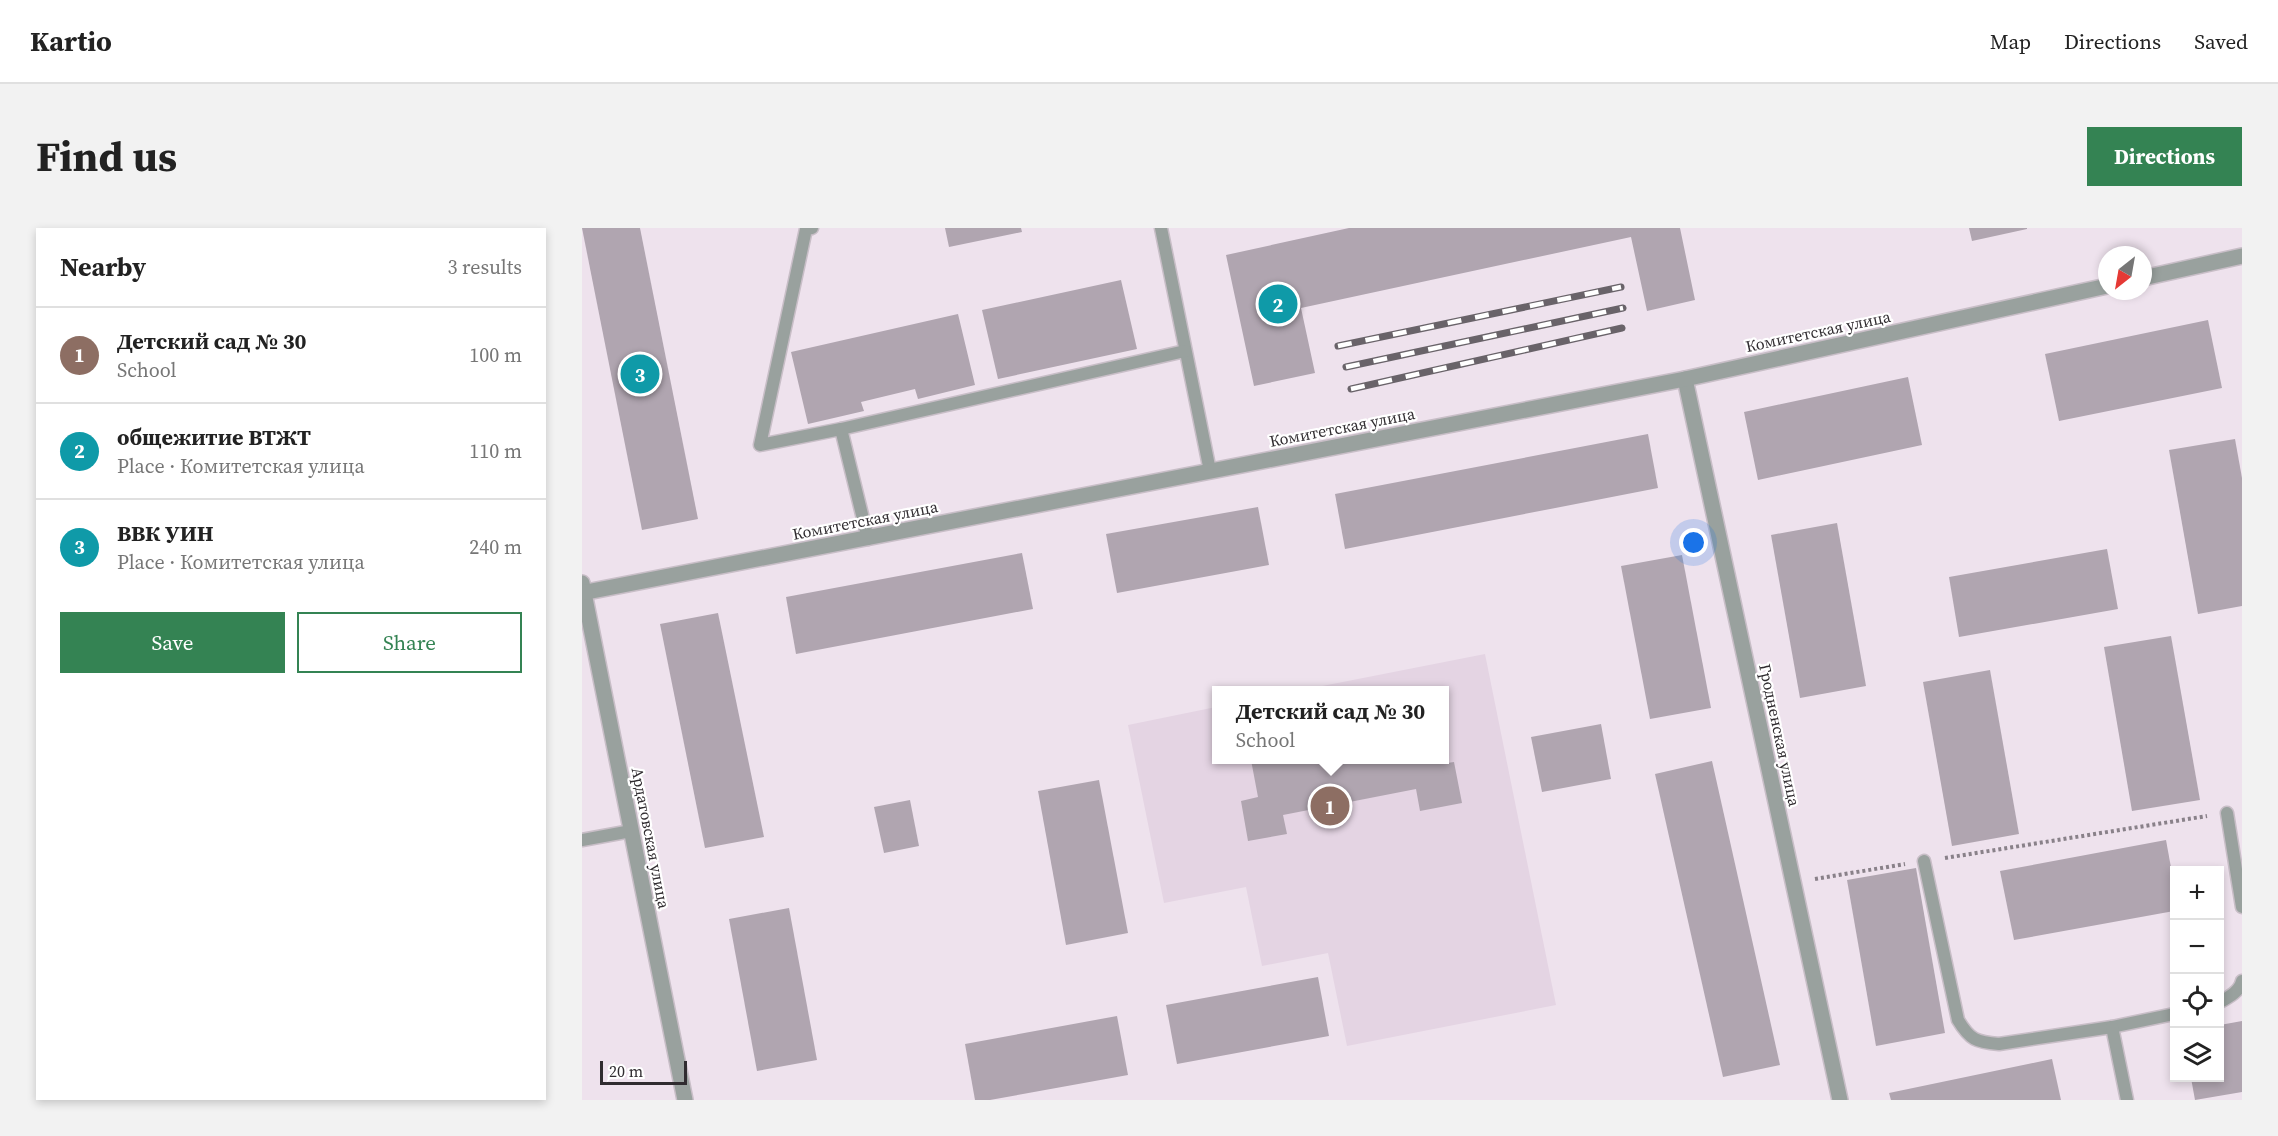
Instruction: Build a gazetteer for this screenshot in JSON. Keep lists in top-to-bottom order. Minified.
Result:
{"streets":{"street":["Комитетская улица","Гродненская улица","Ардатовская улица"]},"crossings":[["Комитетская улица","Гродненская улица"],["Комитетская улица","Ардатовская улица"]],"scale_bar":"20 m","north":"bottom left","page":{"header":"Kartio","nav":["Map","Directions","Saved"],"title":"Find us","buttons":["Directions",["Save","Share"]],"heading":["Nearby","3 results"],"pins":["2","3","1"],"list":[{"mark":"1","name":"Детский сад № 30","note":"School","value":"100 m"},{"mark":"2","name":"общежитие ВТЖТ","note":"Place · Комитетская улица","value":"110 m"},{"mark":"3","name":"ВВК УИН","note":"Place · Комитетская улица","value":"240 m"}],"popup":["Детский сад № 30","School"],"map_buttons":["+","−"],"scale":"20 m"}}
